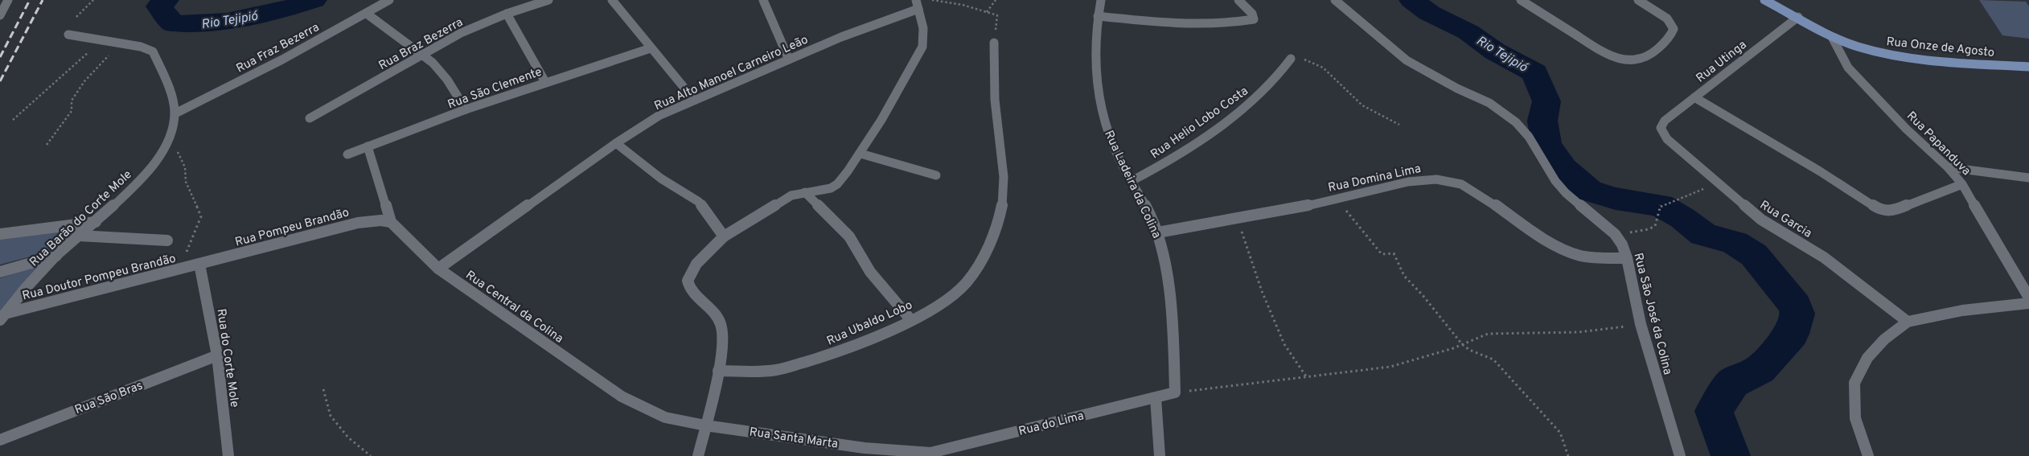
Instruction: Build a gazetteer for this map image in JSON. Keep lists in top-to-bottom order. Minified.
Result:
{"streets":{"main road":["Rua Onze de Agosto"],"street":["Rua Braz Bezerra","Rua Fraz Bezerra","Rua Utinga","Rua Alto Manoel Carneiro Leão","Rua São Clemente","Rua Helio Lobo Costa","Rua Papanduva","Rua Domina Lima","Rua Ladeira da Colina","Rua Barão do Corte Mole","Rua Garcia","Rua Pompeu Brandão","Rua Doutor Pompeu Brandão","Rua Central da Colina","Rua São José da Colina","Rua Ubaldo Lobo","Rua do Corte Mole","Rua São Bras","Rua do Lima","Rua Santa Marta"]},"crossings":[["Rua Onze de Agosto","Rua Utinga"],["Rua Onze de Agosto","Rua Papanduva"],["Rua Fraz Bezerra","Rua Barão do Corte Mole"],["Rua Utinga","Rua Garcia"],["Rua Alto Manoel Carneiro Leão","Rua Central da Colina"],["Rua São Clemente","Rua Central da Colina"],["Rua Helio Lobo Costa","Rua Ladeira da Colina"],["Rua Domina Lima","Rua Ladeira da Colina"],["Rua Domina Lima","Rua São José da Colina"],["Rua Ladeira da Colina","Rua do Lima"],["Rua Barão do Corte Mole","Rua Doutor Pompeu Brandão"],["Rua Pompeu Brandão","Rua Doutor Pompeu Brandão"],["Rua Pompeu Brandão","Rua Central da Colina"],["Rua Pompeu Brandão","Rua do Corte Mole"],["Rua Doutor Pompeu Brandão","Rua do Corte Mole"],["Rua Central da Colina","Rua Santa Marta"],["Rua do Corte Mole","Rua São Bras"],["Rua do Lima","Rua Santa Marta"]],"water":["Rio Tejipió"]}
